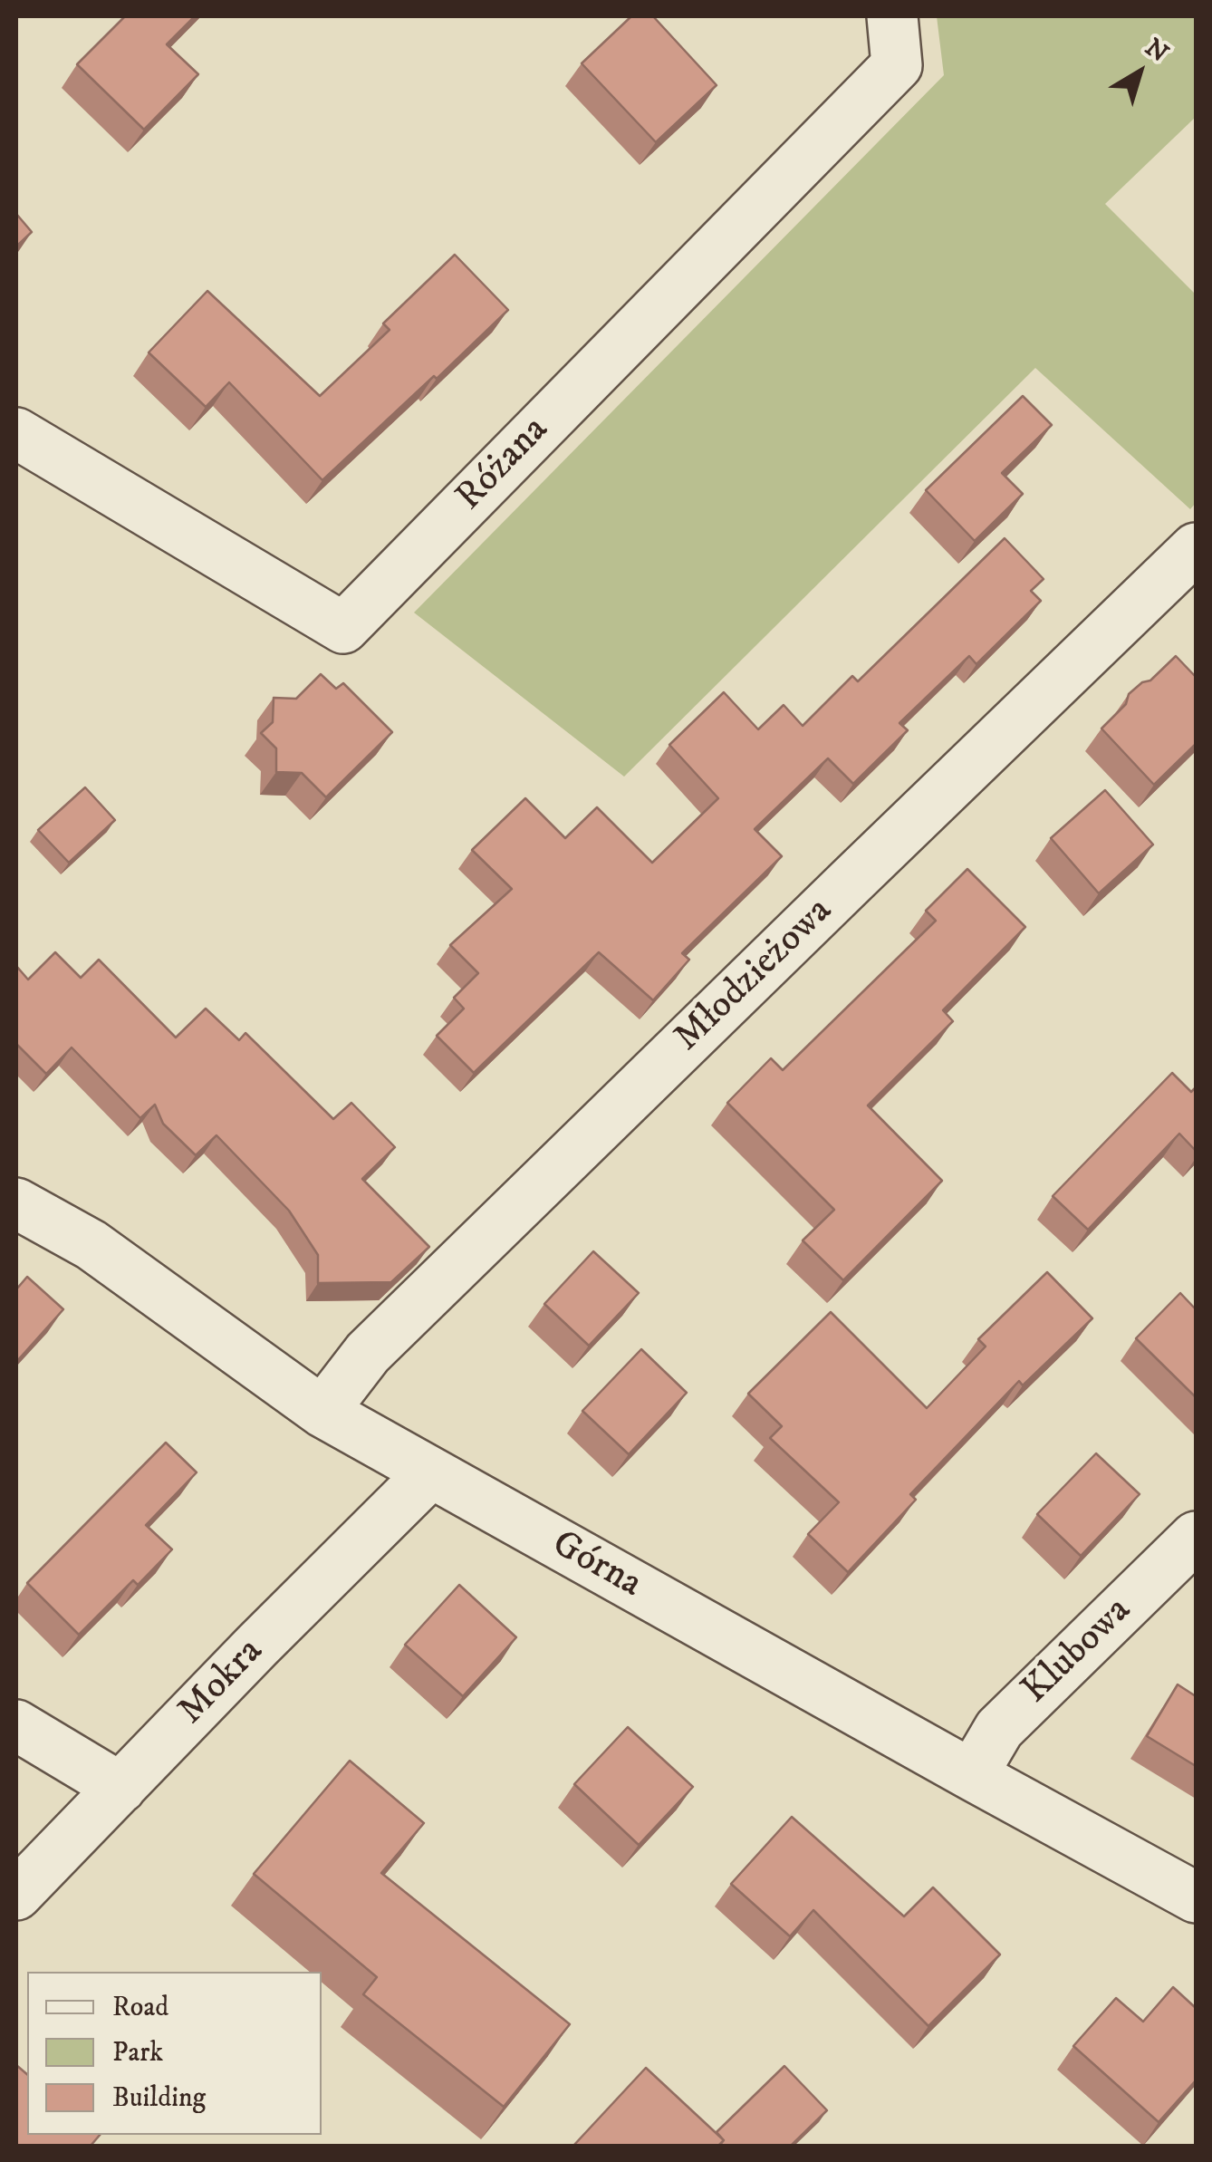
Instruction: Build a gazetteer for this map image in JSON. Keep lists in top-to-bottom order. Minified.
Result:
{"streets":{"street":["Różana","Młodzieżowa","Górna","Klubowa","Mokra"]},"crossings":[["Młodzieżowa","Górna"],["Górna","Klubowa"],["Górna","Mokra"]],"legend":["Road","Park","Building"],"north":"top right"}
